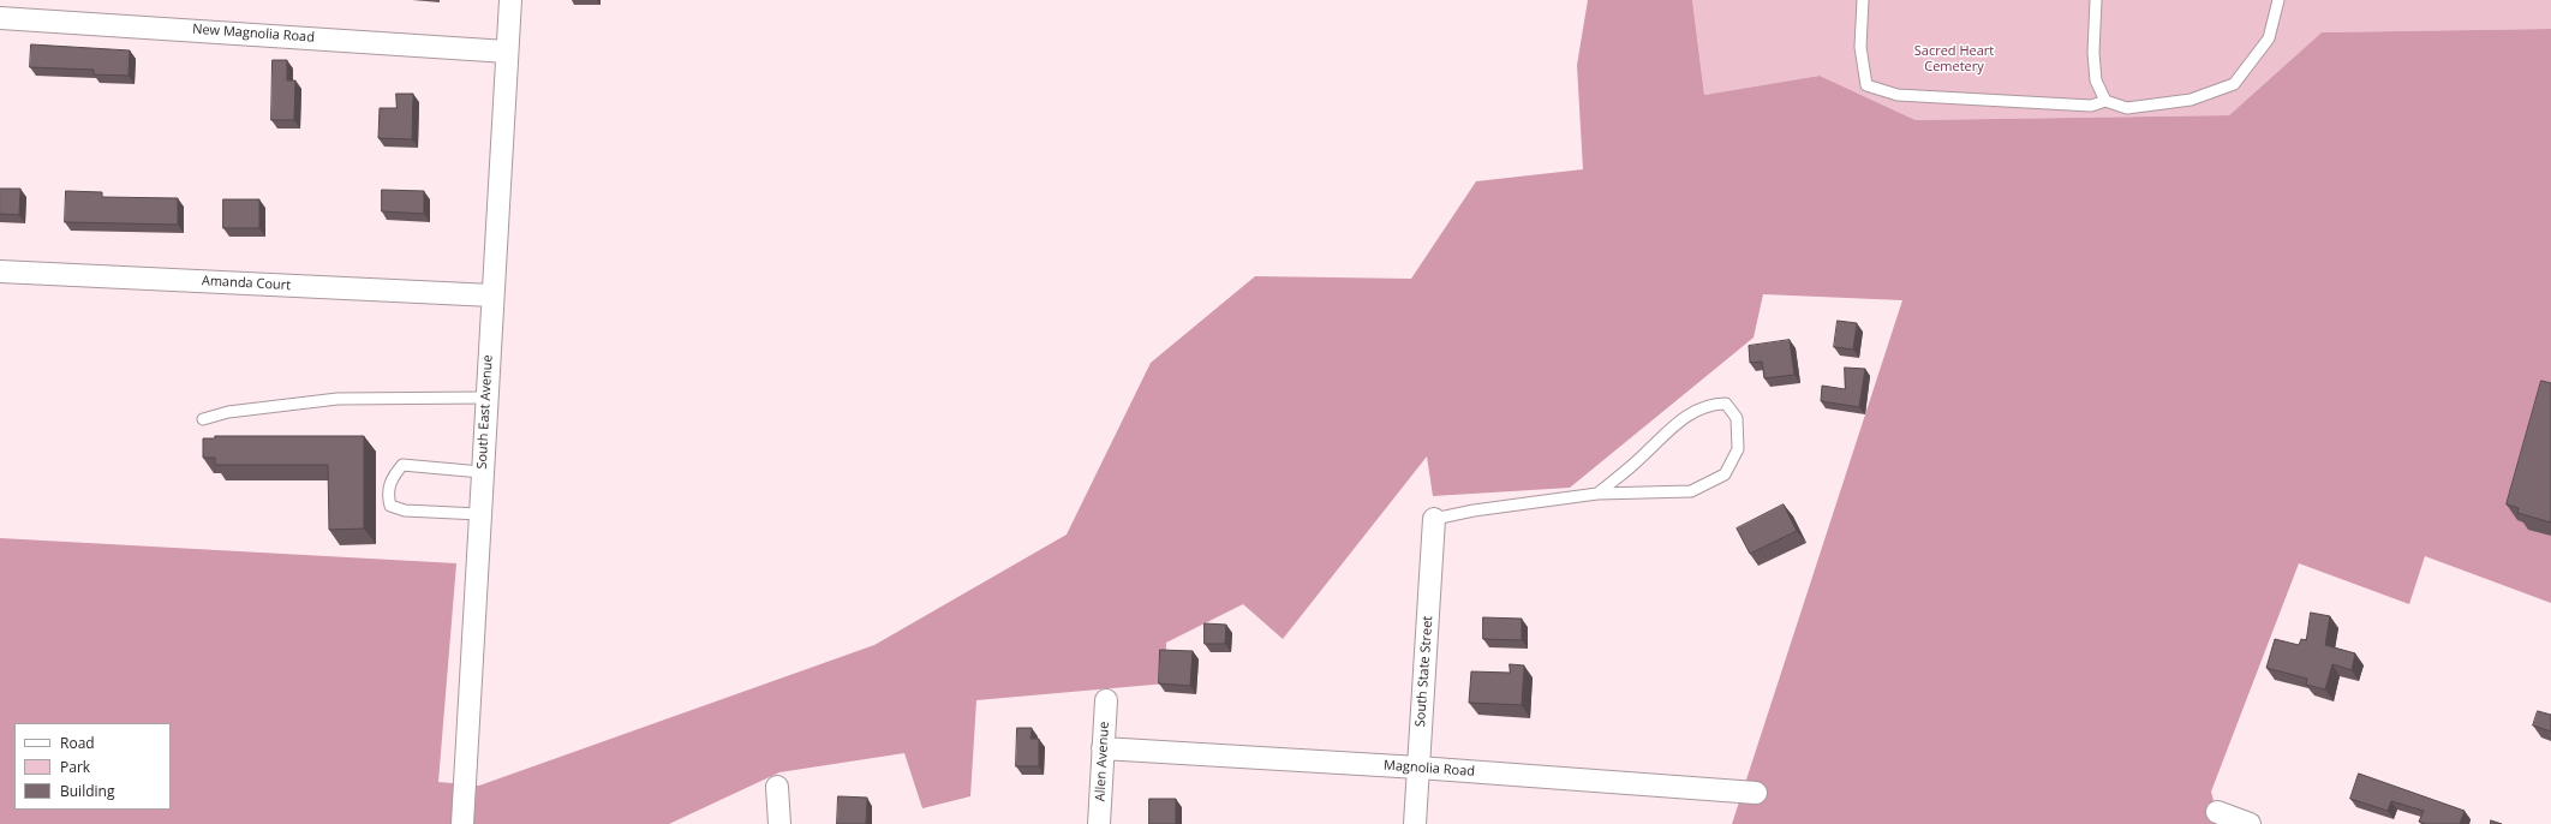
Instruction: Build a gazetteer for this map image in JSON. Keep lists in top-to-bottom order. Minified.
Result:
{"streets":{"street":["New Magnolia Road","Amanda Court","South East Avenue","South State Street","Allen Avenue","Magnolia Road"]},"crossings":[["New Magnolia Road","South East Avenue"],["Amanda Court","South East Avenue"],["South State Street","Magnolia Road"],["Allen Avenue","Magnolia Road"]],"parks":["Sacred Heart Cemetery"],"legend":["Road","Park","Building"]}
